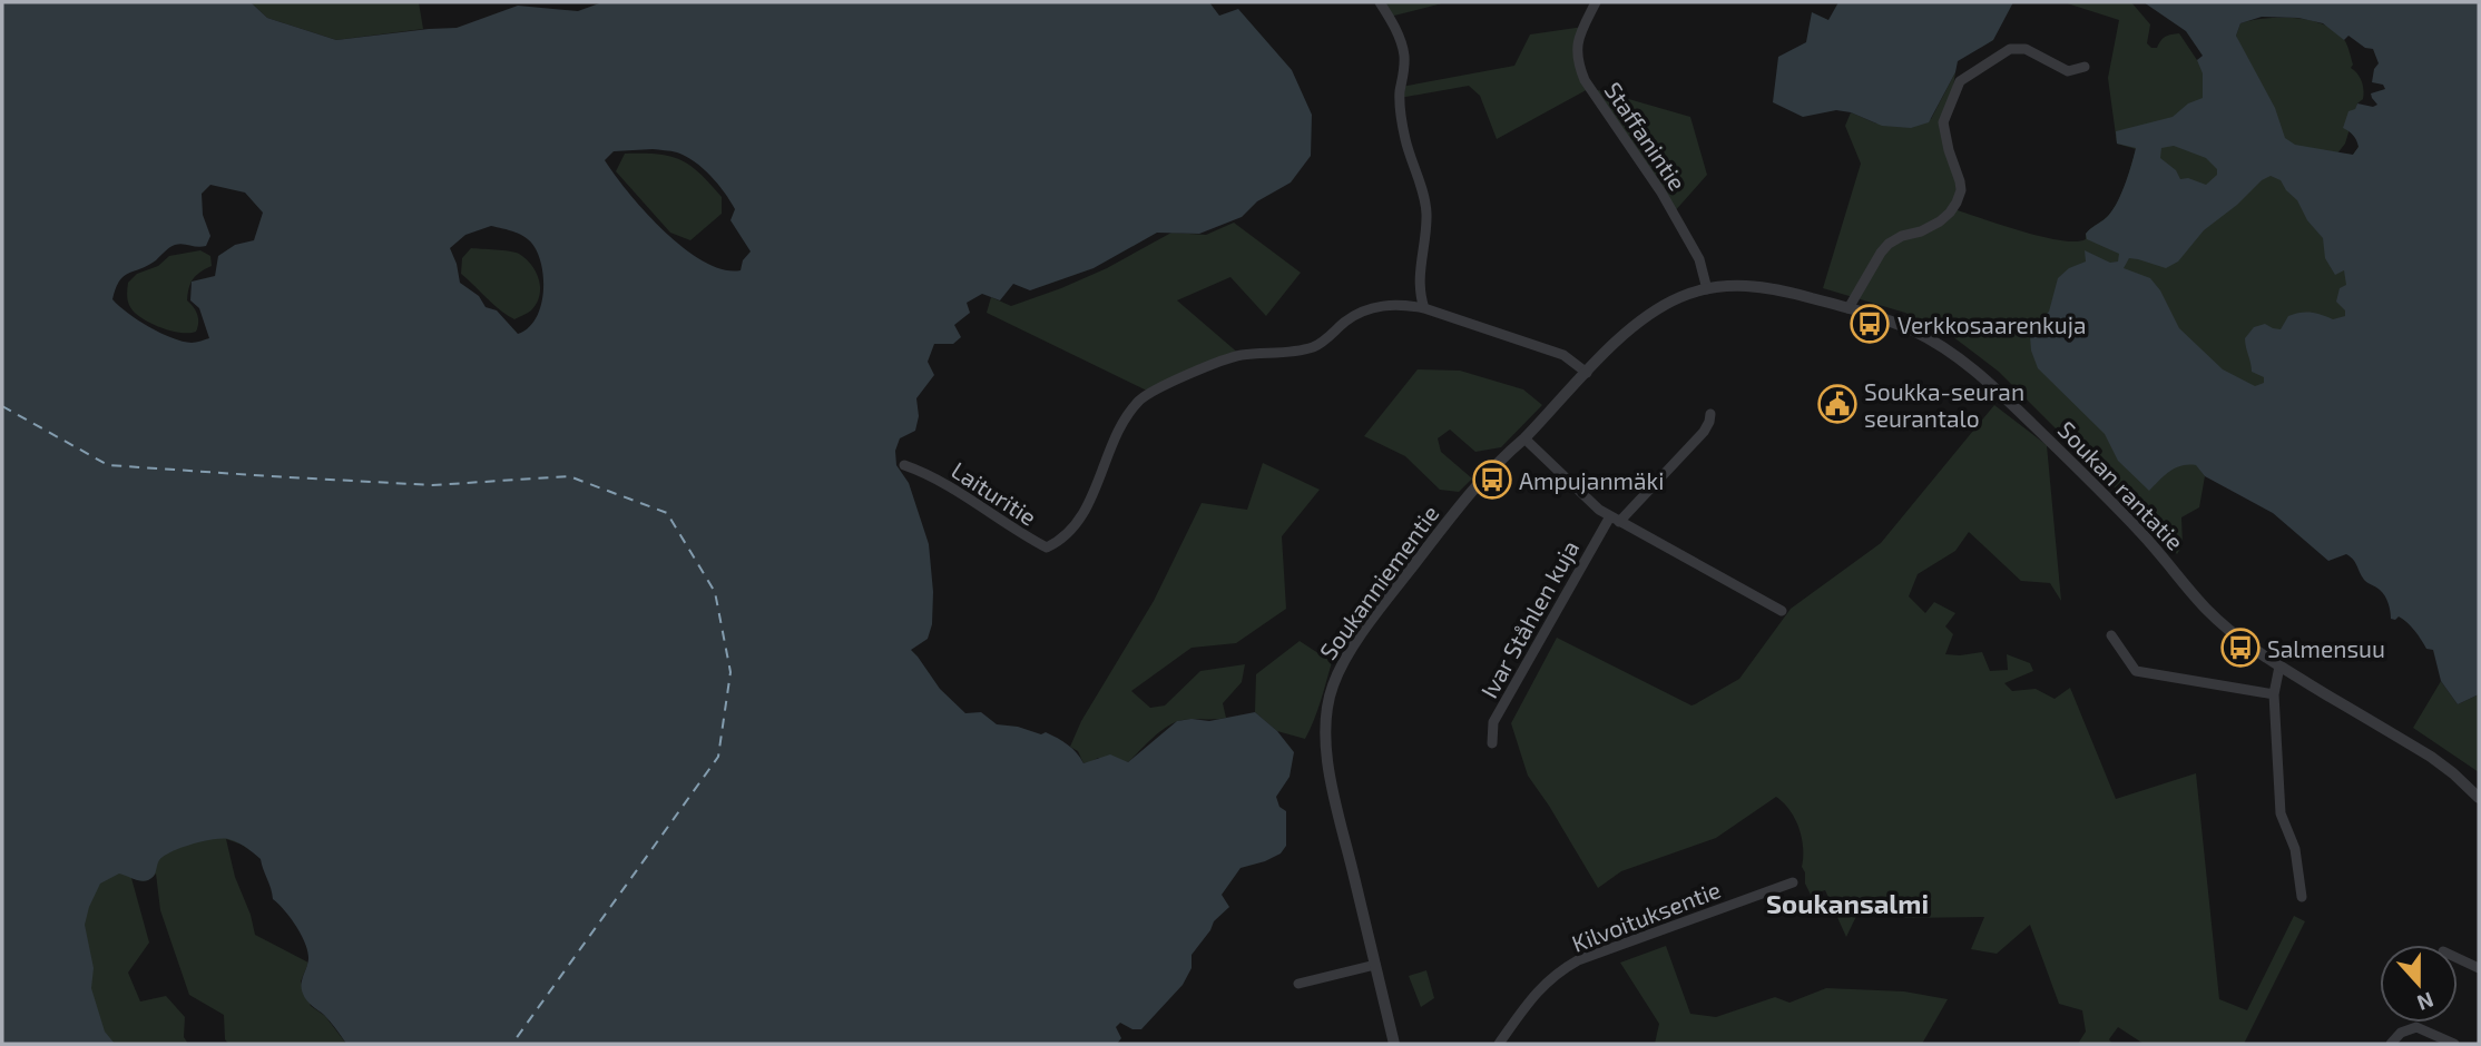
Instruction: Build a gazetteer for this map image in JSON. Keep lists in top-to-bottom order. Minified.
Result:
{"streets":{"street":["Staffanintie","Soukan rantatie","Laituritie","Soukanniementie","Ivar Ståhlen kuja","Kilvoituksentie"]},"crossings":[["Staffanintie","Soukan rantatie"],["Soukan rantatie","Soukanniementie"]],"districts":["Soukansalmi"],"places":{"bus stop":["Verkkosaarenkuja","Ampujanmäki","Salmensuu"],"public building":["Soukka-seuran seurantalo"]},"north":"bottom"}
